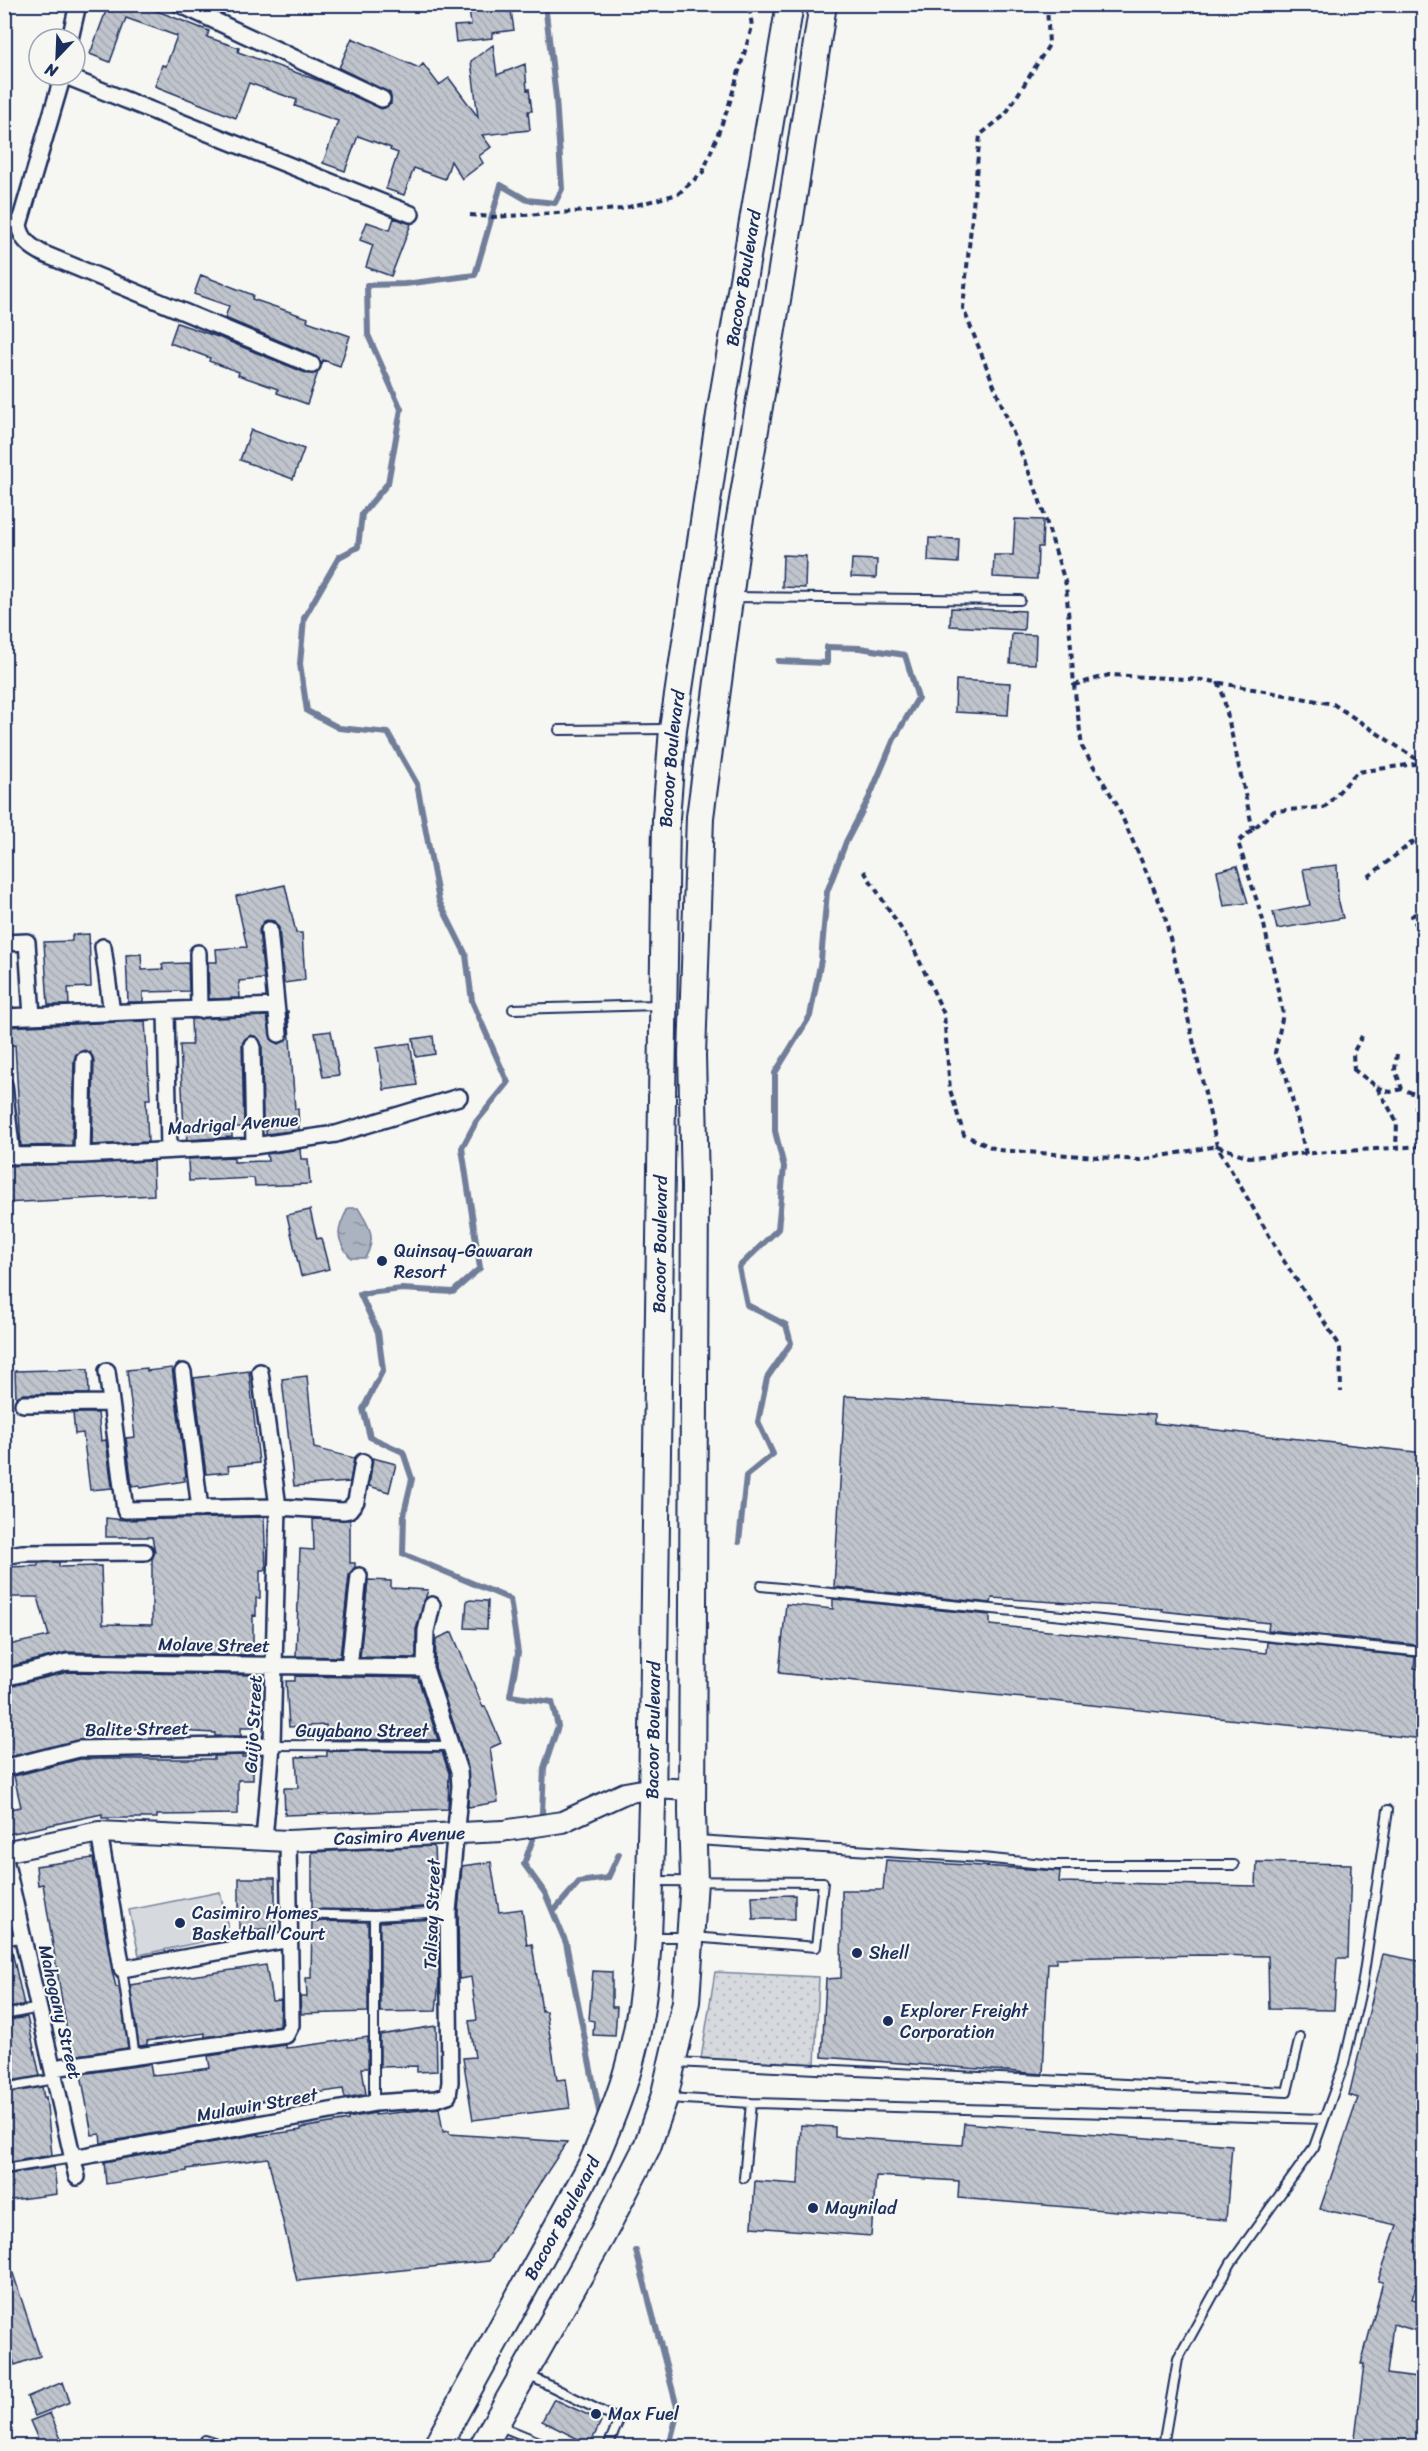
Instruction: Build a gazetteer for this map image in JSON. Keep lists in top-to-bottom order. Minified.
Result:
{"streets":{"main road":["Bacoor Boulevard"],"street":["Madrigal Avenue","Molave Street","Guijo Street","Balite Street","Casimiro Avenue","Talisay Street","Mahogany Street","Mulawin Street"],"lane":["Guyabano Street"]},"crossings":[["Bacoor Boulevard","Casimiro Avenue"],["Molave Street","Guijo Street"],["Molave Street","Talisay Street"],["Guijo Street","Balite Street"],["Guijo Street","Guyabano Street"],["Guijo Street","Casimiro Avenue"],["Balite Street","Guyabano Street"],["Guyabano Street","Talisay Street"],["Casimiro Avenue","Talisay Street"],["Casimiro Avenue","Mahogany Street"],["Talisay Street","Mulawin Street"],["Mahogany Street","Mulawin Street"]],"places":["Quinsay-Gawaran Resort","Casimiro Homes Basketball Court","Shell","Explorer Freight Corporation","Maynilad","Max Fuel"],"north":"bottom left"}
